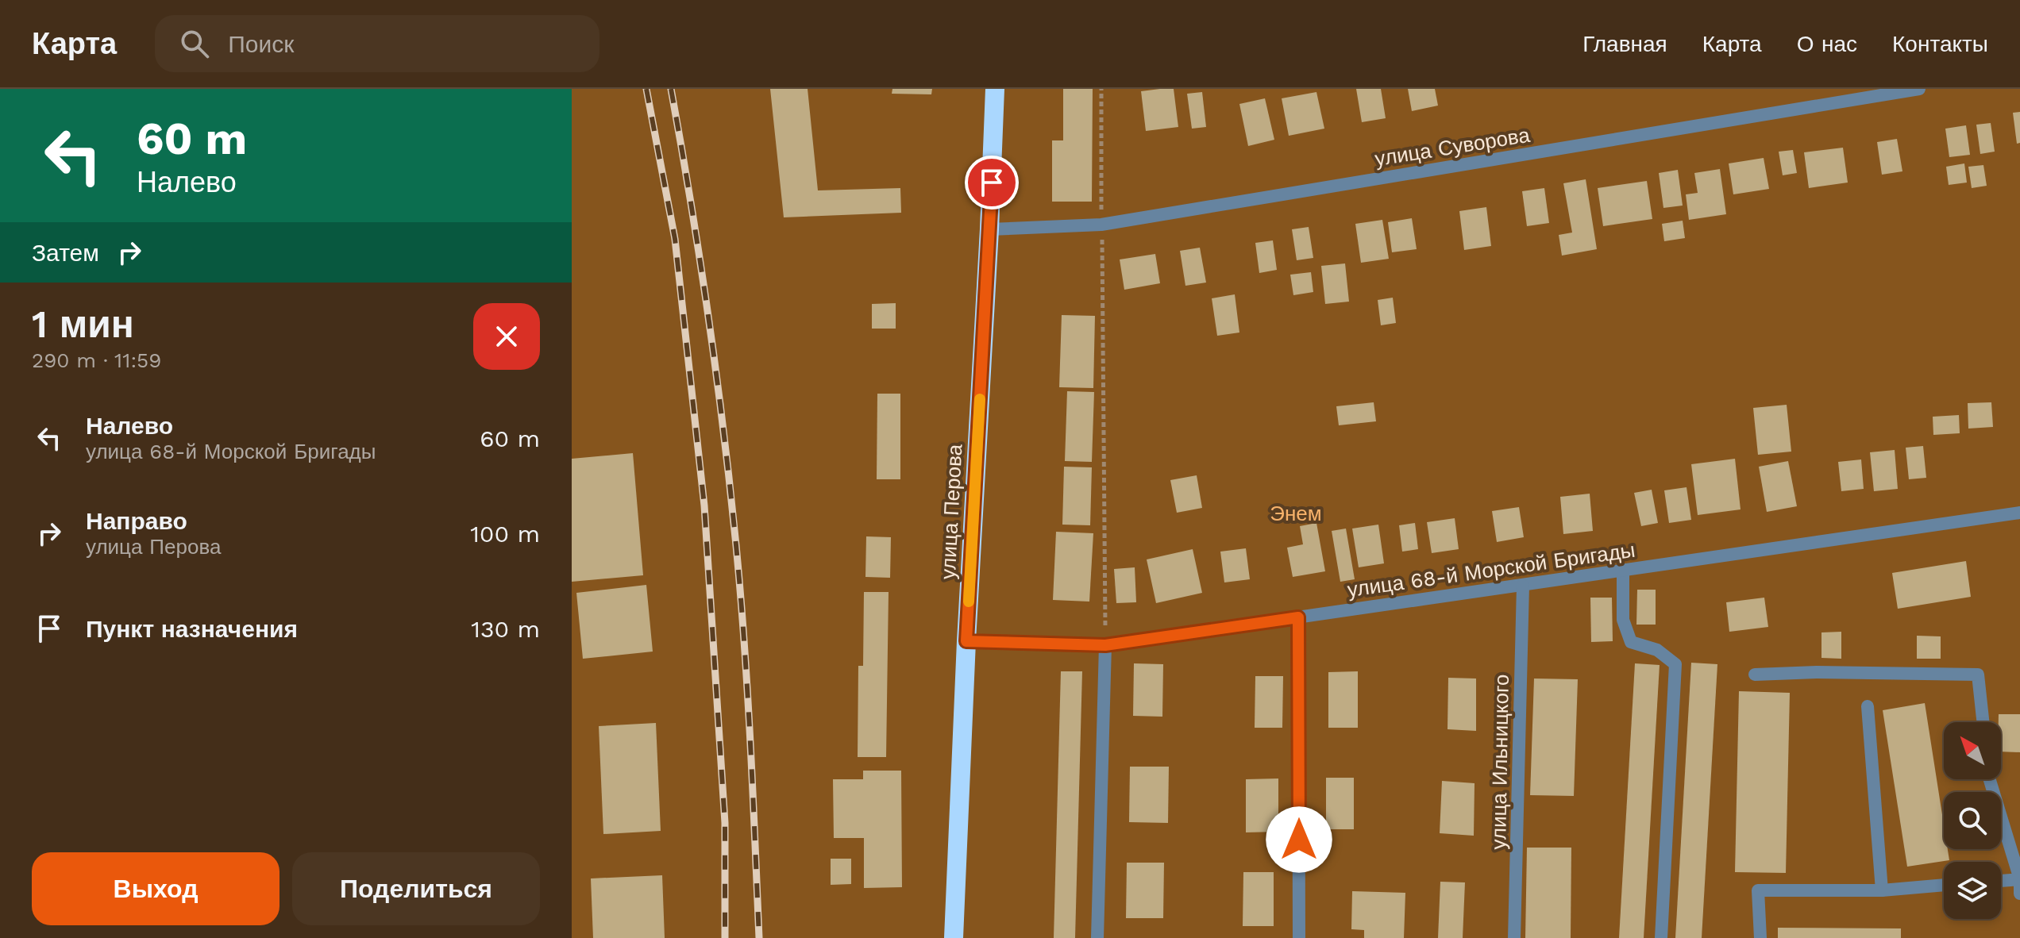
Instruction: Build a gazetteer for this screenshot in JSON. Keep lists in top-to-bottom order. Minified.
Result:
{"streets":{"highway":["улица Перова"],"street":["улица Суворова","улица 68-й Морской Бригады","улица Ильницкого"]},"crossings":[["улица Суворова","улица Перова"],["улица Перова","улица 68-й Морской Бригады"],["улица 68-й Морской Бригады","улица Ильницкого"]],"parks":["Энем"],"north":"top left","page":{"header":"Карта","search":"Поиск","nav":["Главная","Карта","О нас","Контакты"],"turn":["60 m","Налево"],"then":"Затем","heading":["1 мин","290 m · 11:59"],"list":[{"name":"Налево","note":"улица 68-й Морской Бригады","value":"60 m"},{"name":"Направо","note":"улица Перова","value":"100 m"},{"name":"Пункт назначения","value":"130 m"}],"buttons":["Выход","Поделиться"]}}
